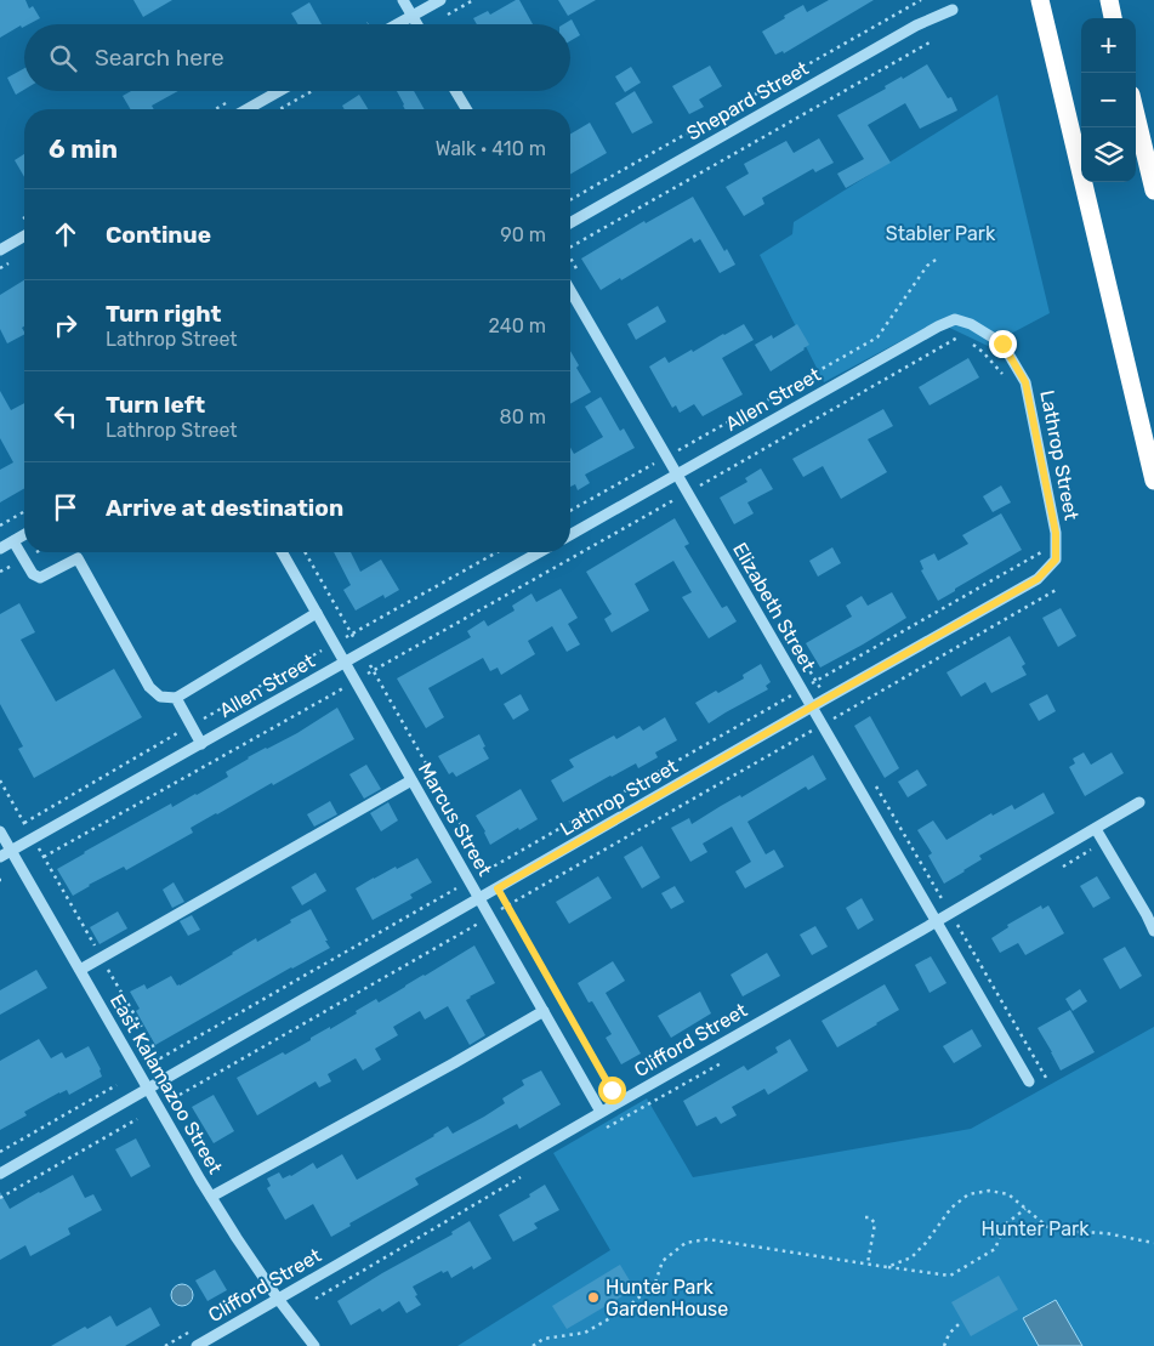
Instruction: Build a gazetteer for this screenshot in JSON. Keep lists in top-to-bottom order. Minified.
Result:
{"streets":{"street":["Shepard Street","Allen Street","Lathrop Street","Elizabeth Street","Marcus Street","Clifford Street","East Kalamazoo Street"]},"crossings":[["Allen Street","Lathrop Street"],["Allen Street","Elizabeth Street"],["Allen Street","Marcus Street"],["Allen Street","East Kalamazoo Street"],["Lathrop Street","Elizabeth Street"],["Lathrop Street","Marcus Street"],["Lathrop Street","East Kalamazoo Street"],["Elizabeth Street","Clifford Street"],["Marcus Street","Clifford Street"],["Clifford Street","East Kalamazoo Street"]],"parks":["Stabler Park","Hunter Park"],"places":["Hunter Park GardenHouse"],"page":{"map_buttons":["+","−"],"search":"Search here","heading":["6 min","Walk · 410 m"],"list":[["Continue","90 m"],["Turn right","Lathrop Street","240 m"],["Turn left","Lathrop Street","80 m"],"Arrive at destination"]}}
